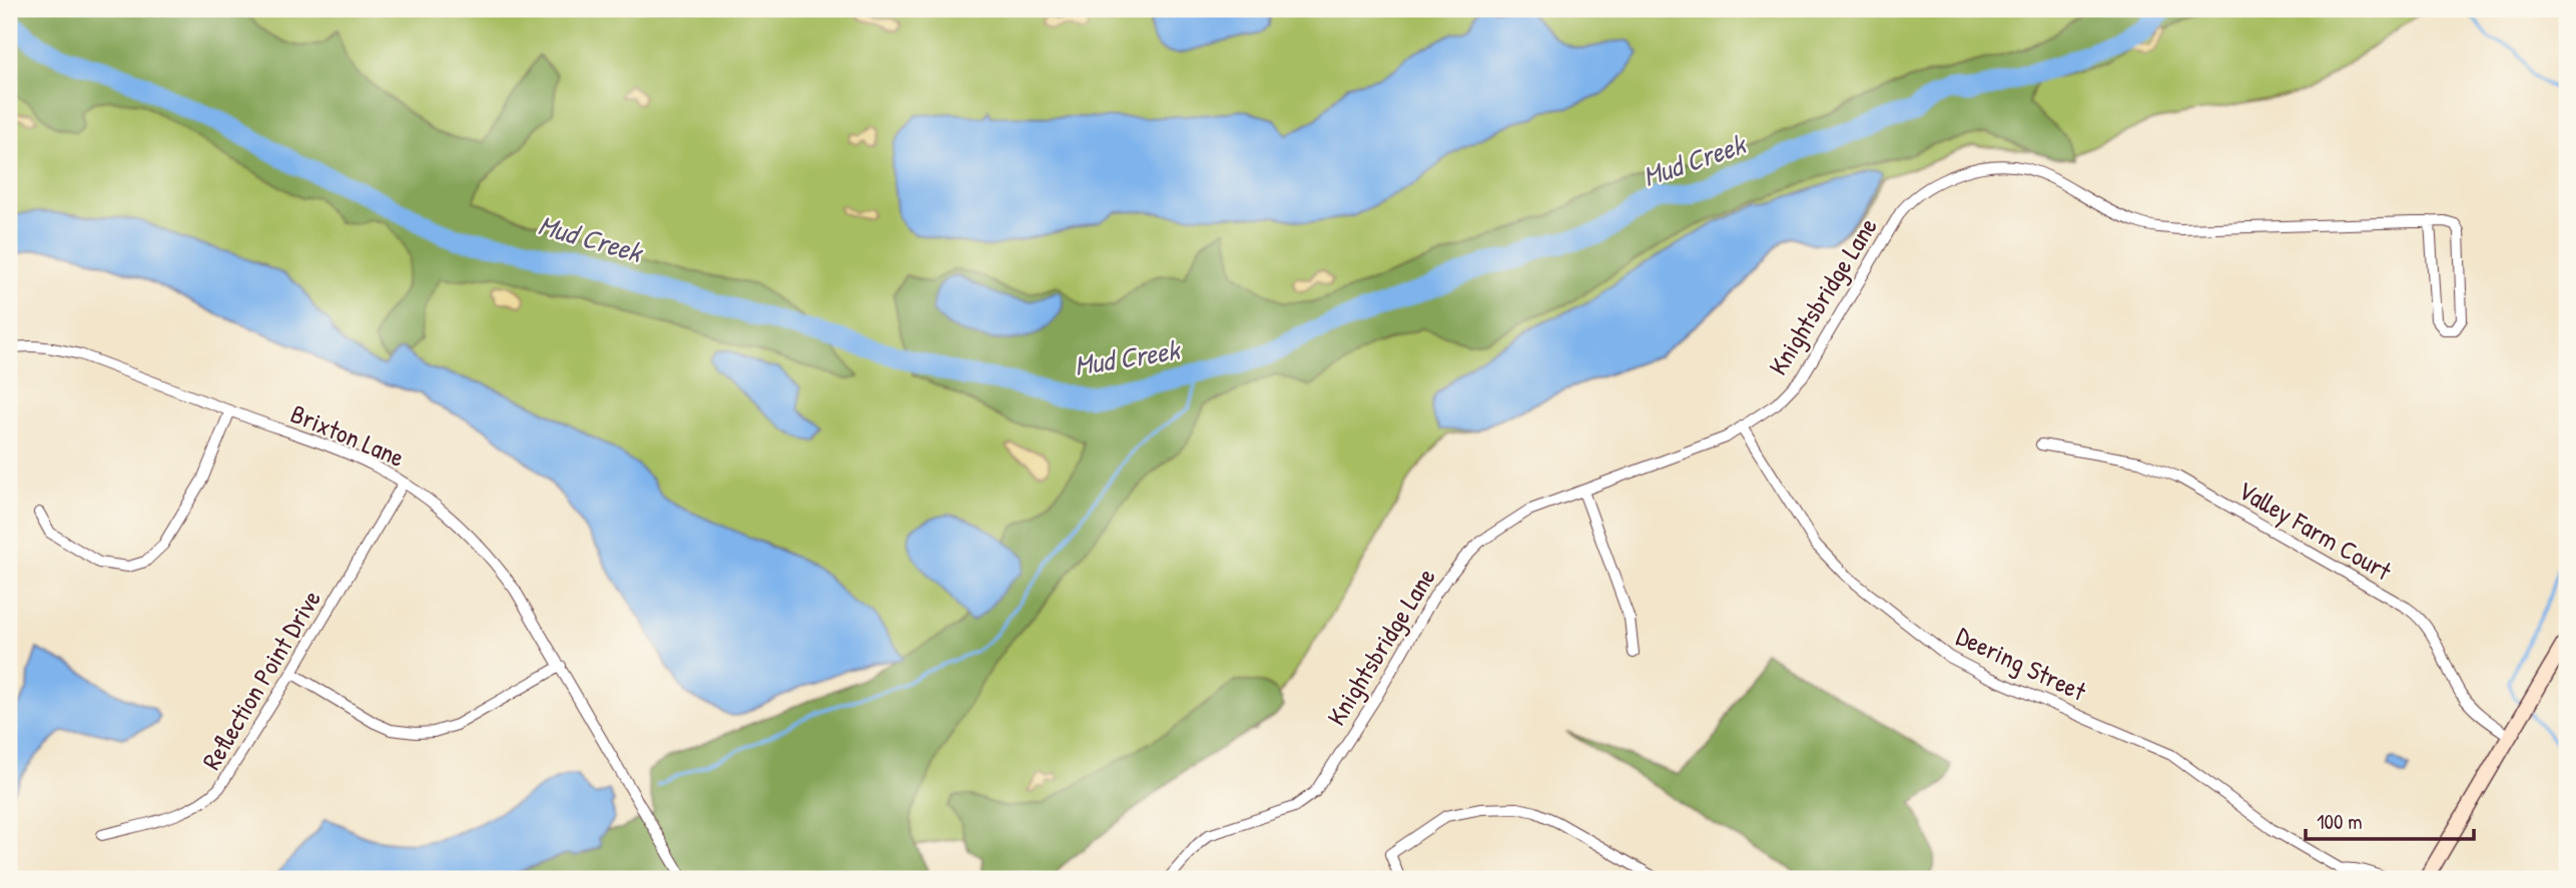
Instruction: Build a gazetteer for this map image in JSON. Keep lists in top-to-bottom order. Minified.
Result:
{"streets":{"street":["Knightsbridge Lane","Brixton Lane","Valley Farm Court","Deering Street","Reflection Point Drive"]},"crossings":[["Knightsbridge Lane","Deering Street"],["Brixton Lane","Reflection Point Drive"]],"water":["Mud Creek"],"scale_bar":"100 m"}
